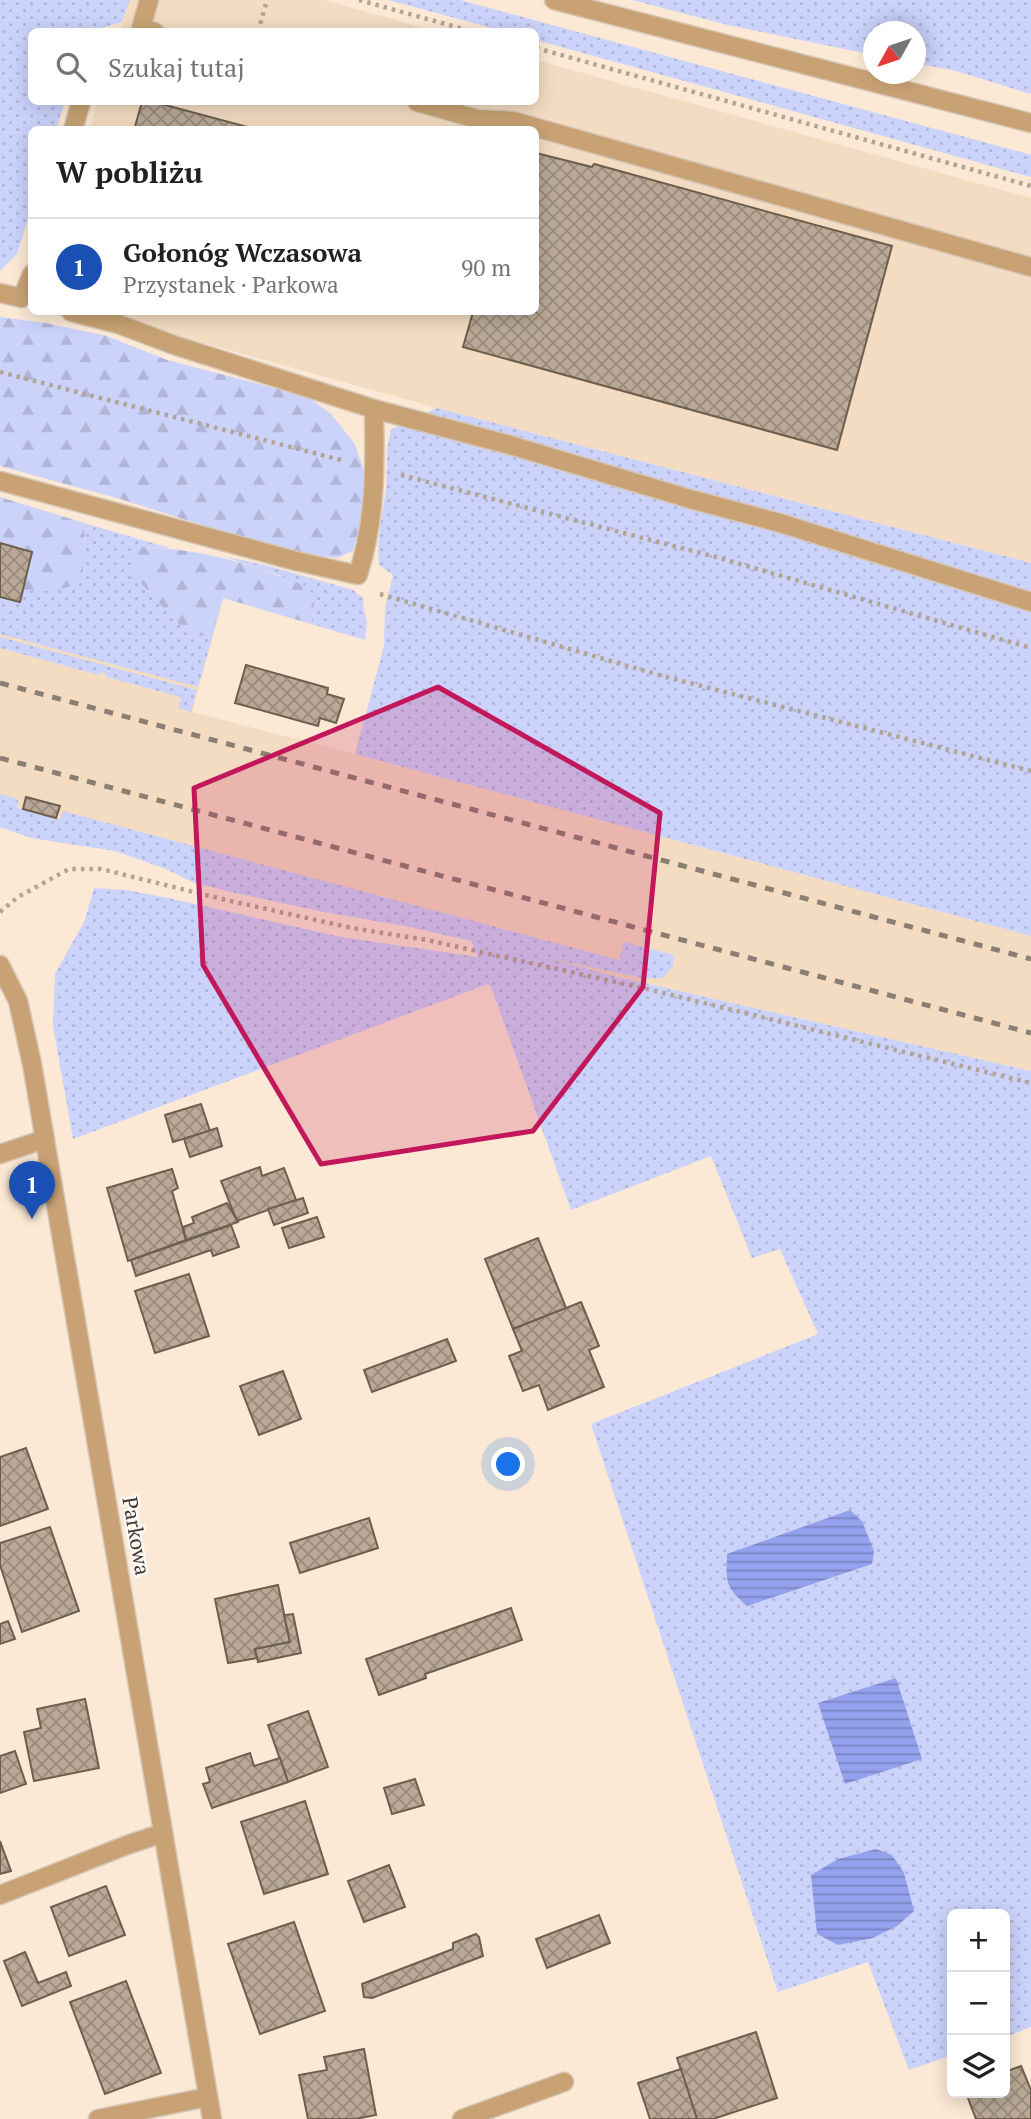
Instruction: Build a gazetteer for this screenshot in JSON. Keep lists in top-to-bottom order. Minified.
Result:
{"streets":{"street":["Parkowa"]},"north":"bottom left","page":{"search":"Szukaj tutaj","heading":"W pobliżu","list":[{"mark":"1","name":"Gołonóg Wczasowa","note":"Przystanek · Parkowa","value":"90 m"}],"pins":"1","map_buttons":["+","−"]}}
